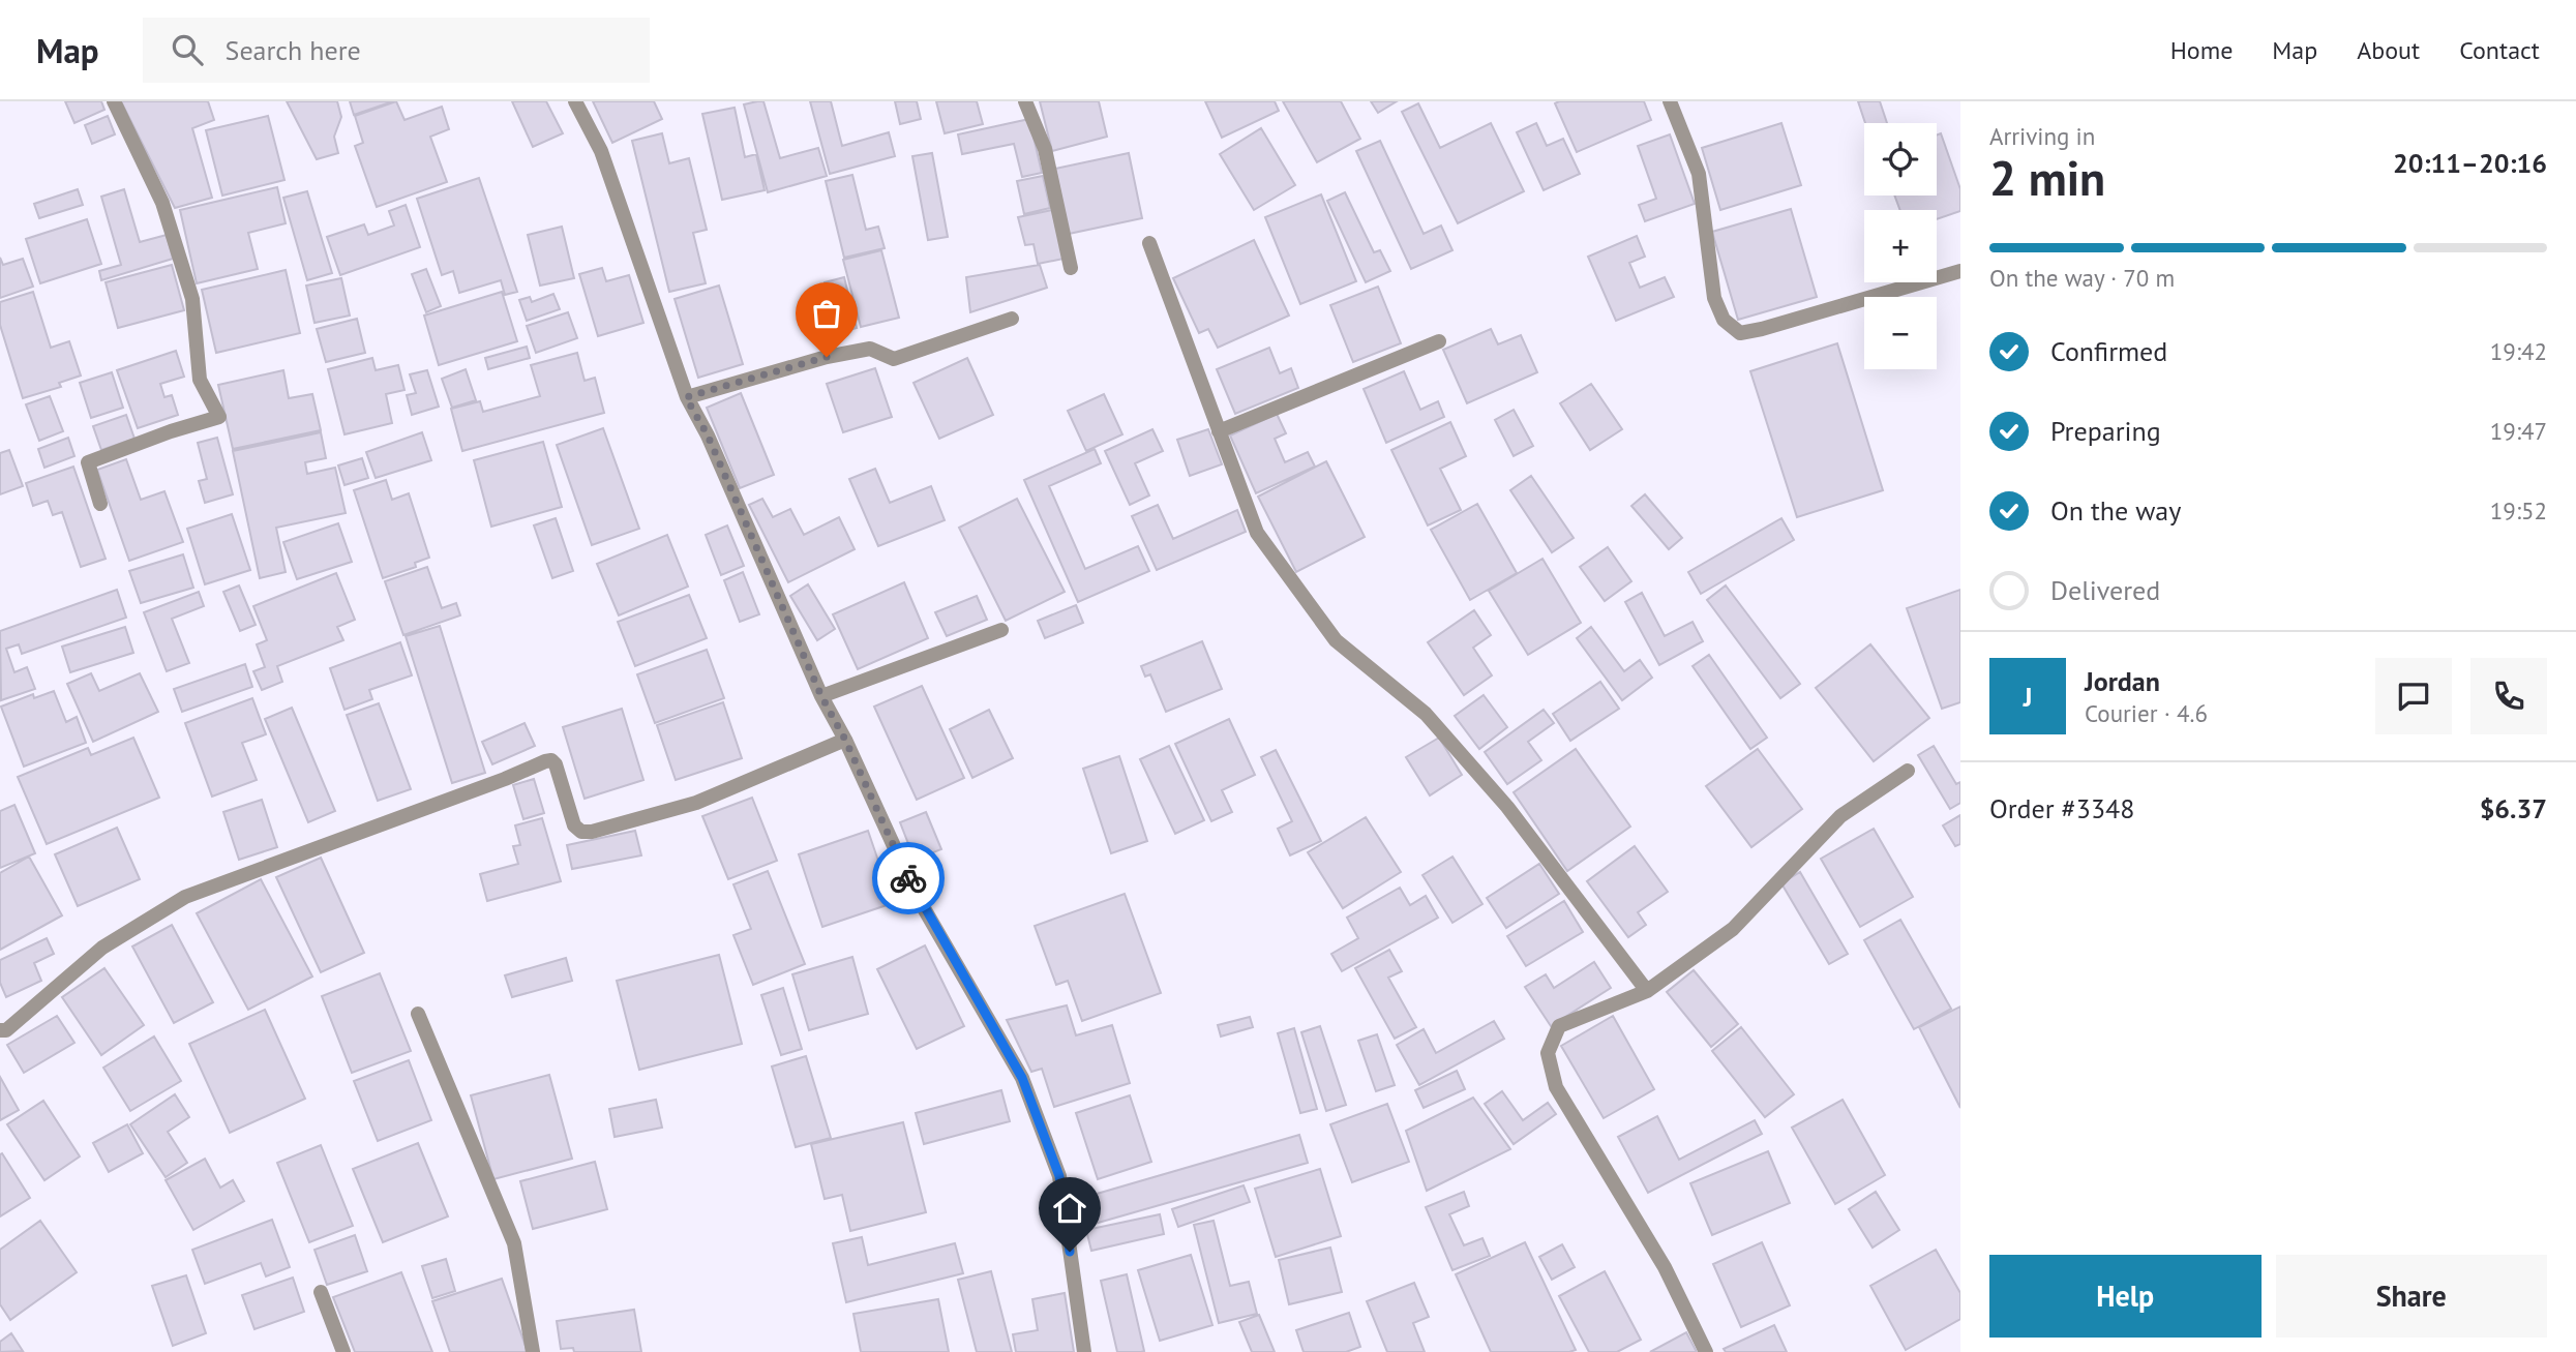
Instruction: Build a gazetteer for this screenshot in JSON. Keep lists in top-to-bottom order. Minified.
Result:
{"page":{"header":"Map","search":"Search here","nav":["Home","Map","About","Contact"],"heading":["2 min","Arriving in","20:11–20:16"],"panel":["Jordan","Courier · 4.6","Order #3348","$6.37"],"map_buttons":["+","−"],"bar":"On the way · 70 m","list":[["Confirmed","19:42"],["Preparing","19:47"],["On the way","19:52"],"Delivered"],"round":"J","buttons":["Help","Share"]}}
